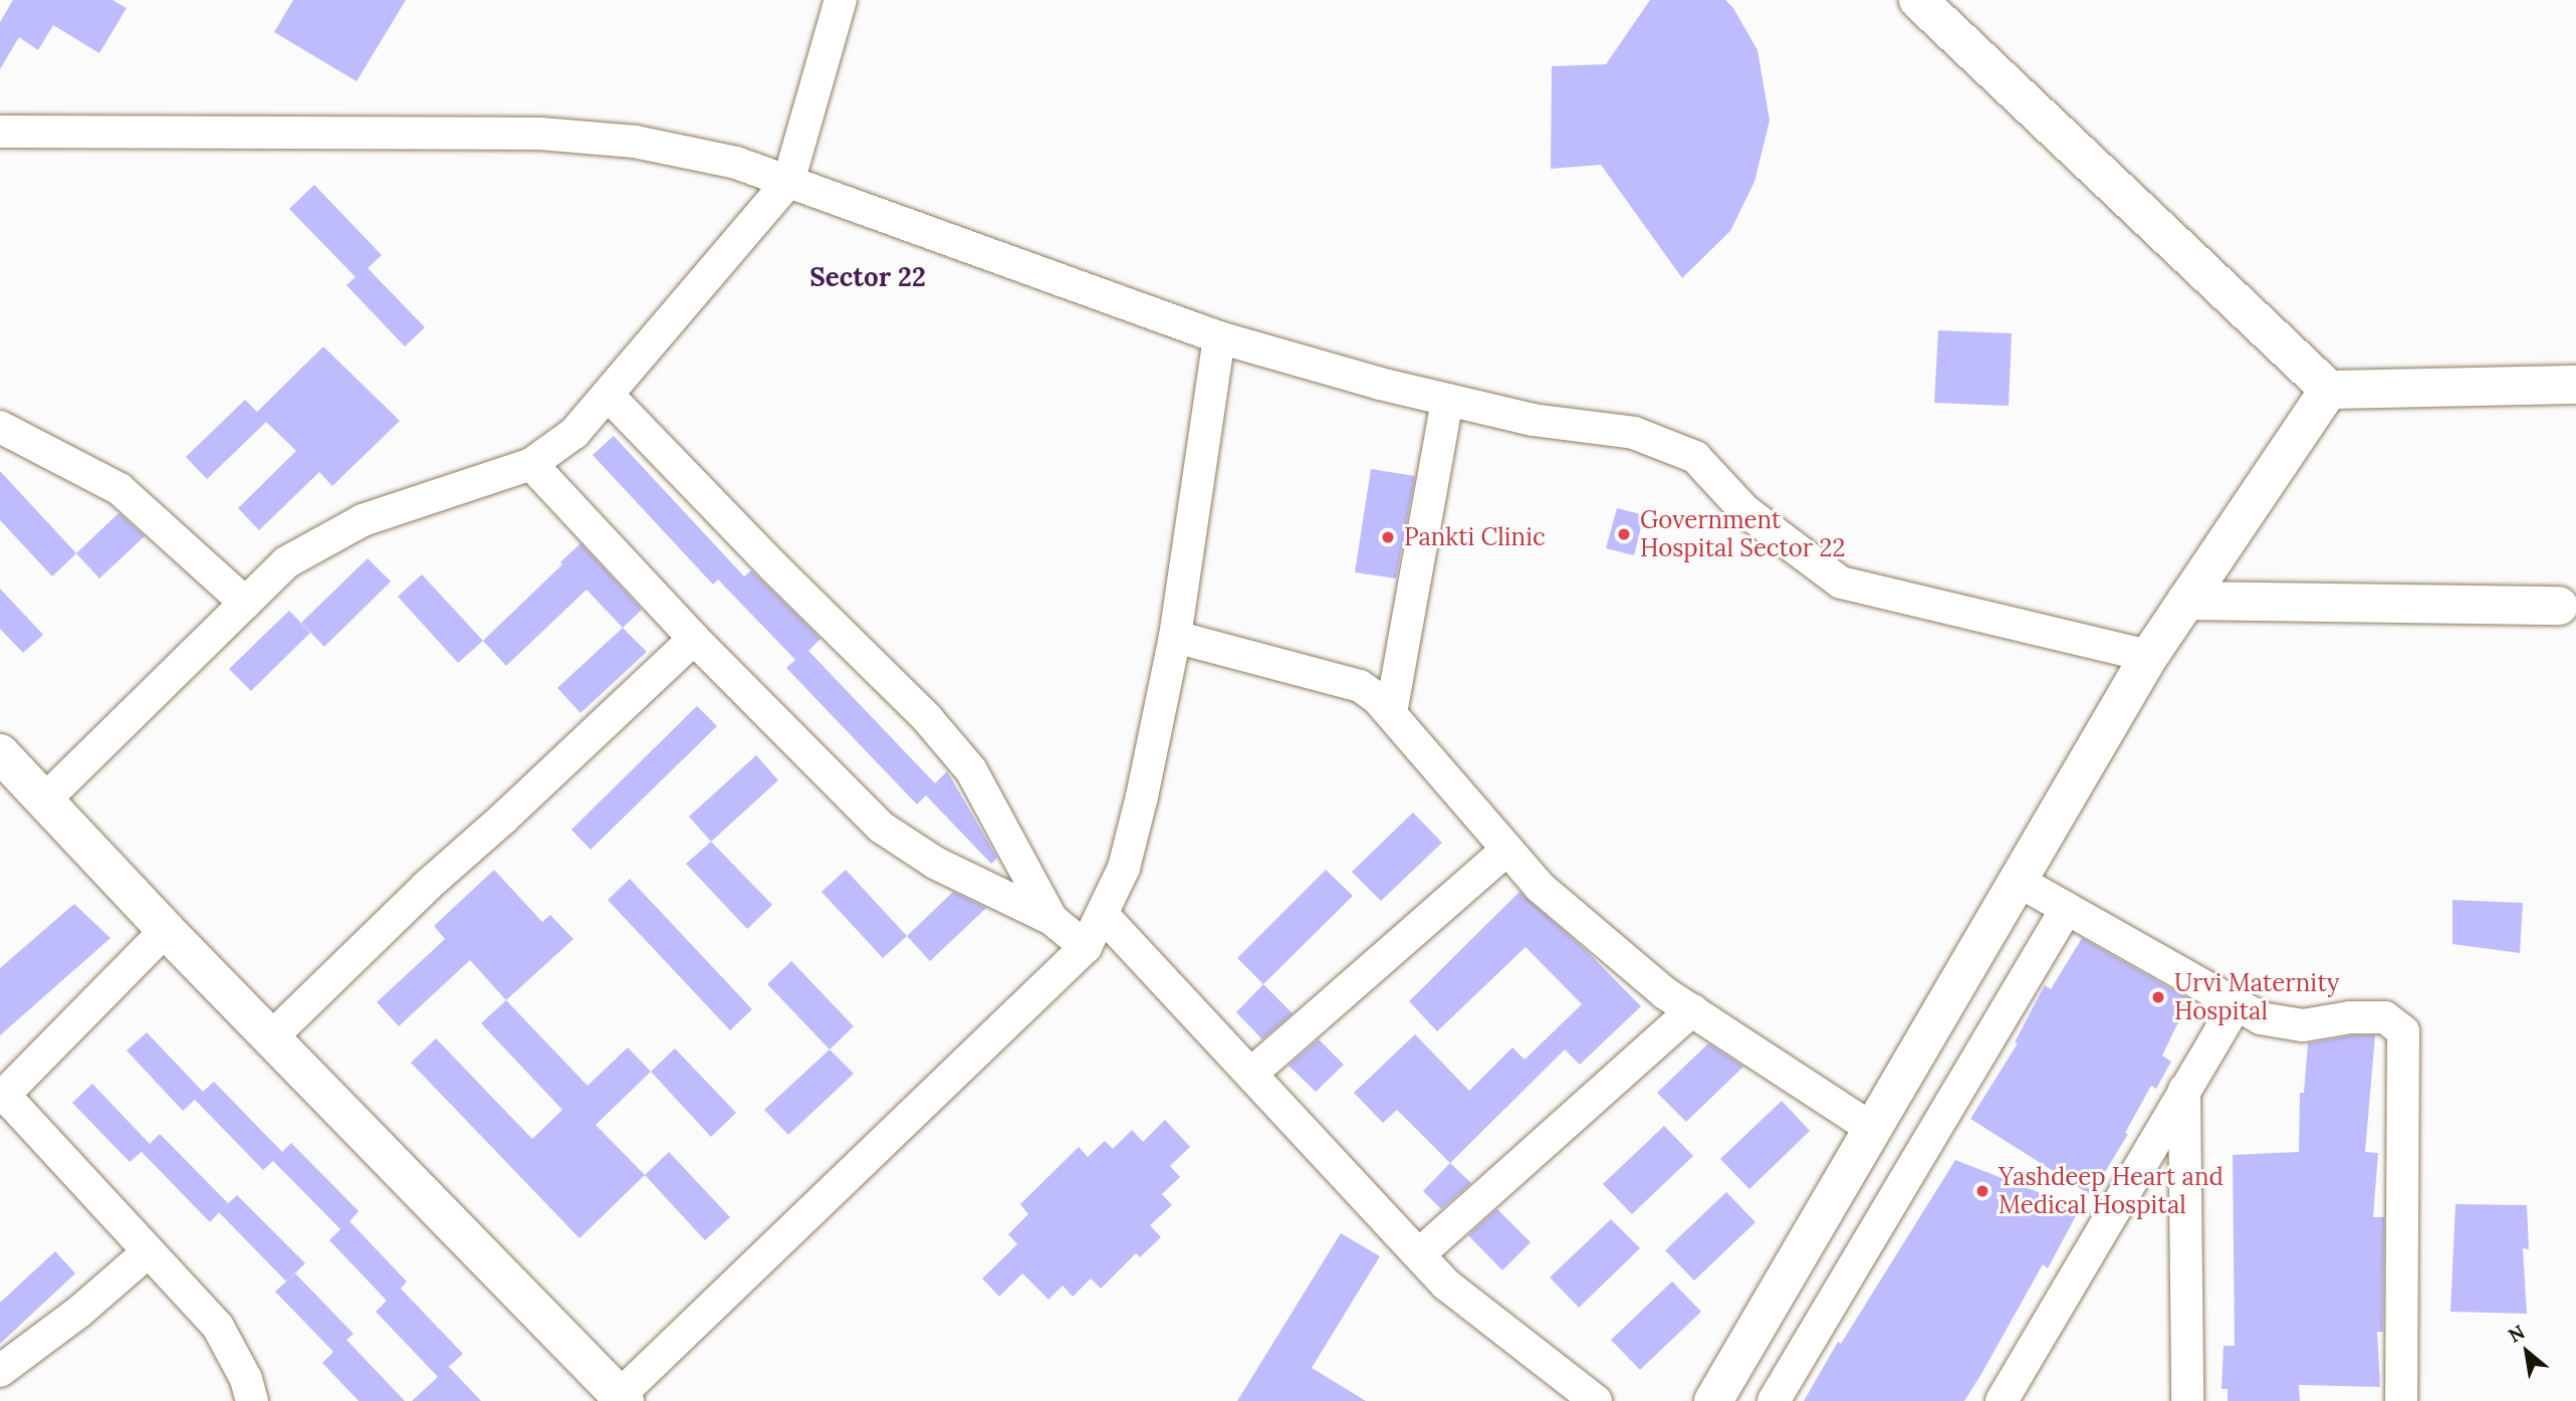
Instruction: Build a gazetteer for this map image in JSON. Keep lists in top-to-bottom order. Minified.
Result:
{"districts":["Sector 22"],"places":["Government Hospital Sector 22","Pankti Clinic","Urvi Maternity Hospital","Yashdeep Heart and Medical Hospital"],"north":"top left"}
